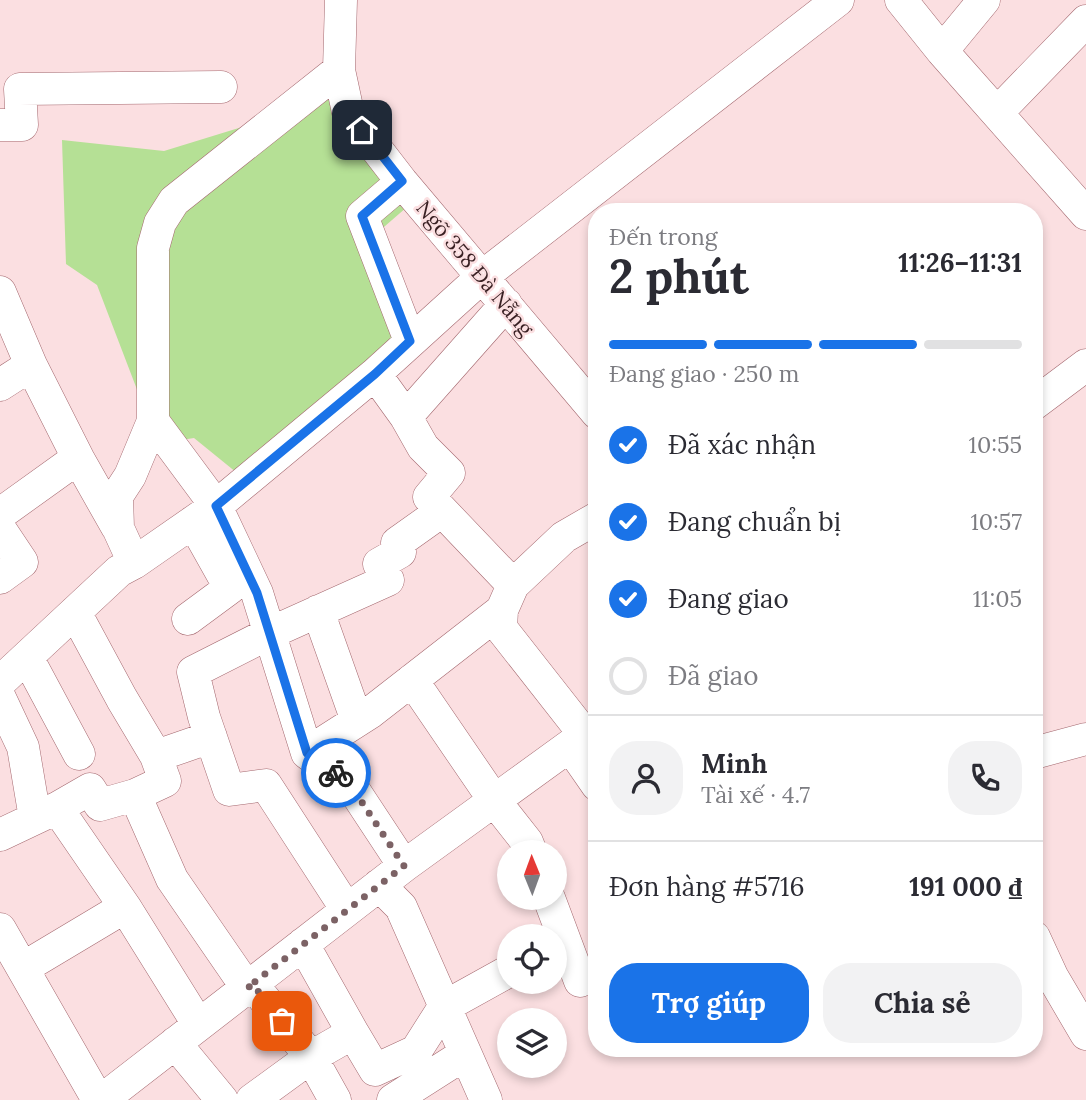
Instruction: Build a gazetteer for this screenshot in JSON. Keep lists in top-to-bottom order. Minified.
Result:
{"streets":{"street":["Ngõ 358 Đà Nẵng"]},"north":"top","page":{"heading":["2 phút","Đến trong","11:26–11:31"],"panel":["Minh","Tài xế · 4.7","Đơn hàng #5716","191 000 ₫"],"bar":"Đang giao · 250 m","list":[["Đã xác nhận","10:55"],["Đang chuẩn bị","10:57"],["Đang giao","11:05"],"Đã giao"],"buttons":["Trợ giúp","Chia sẻ"]}}
